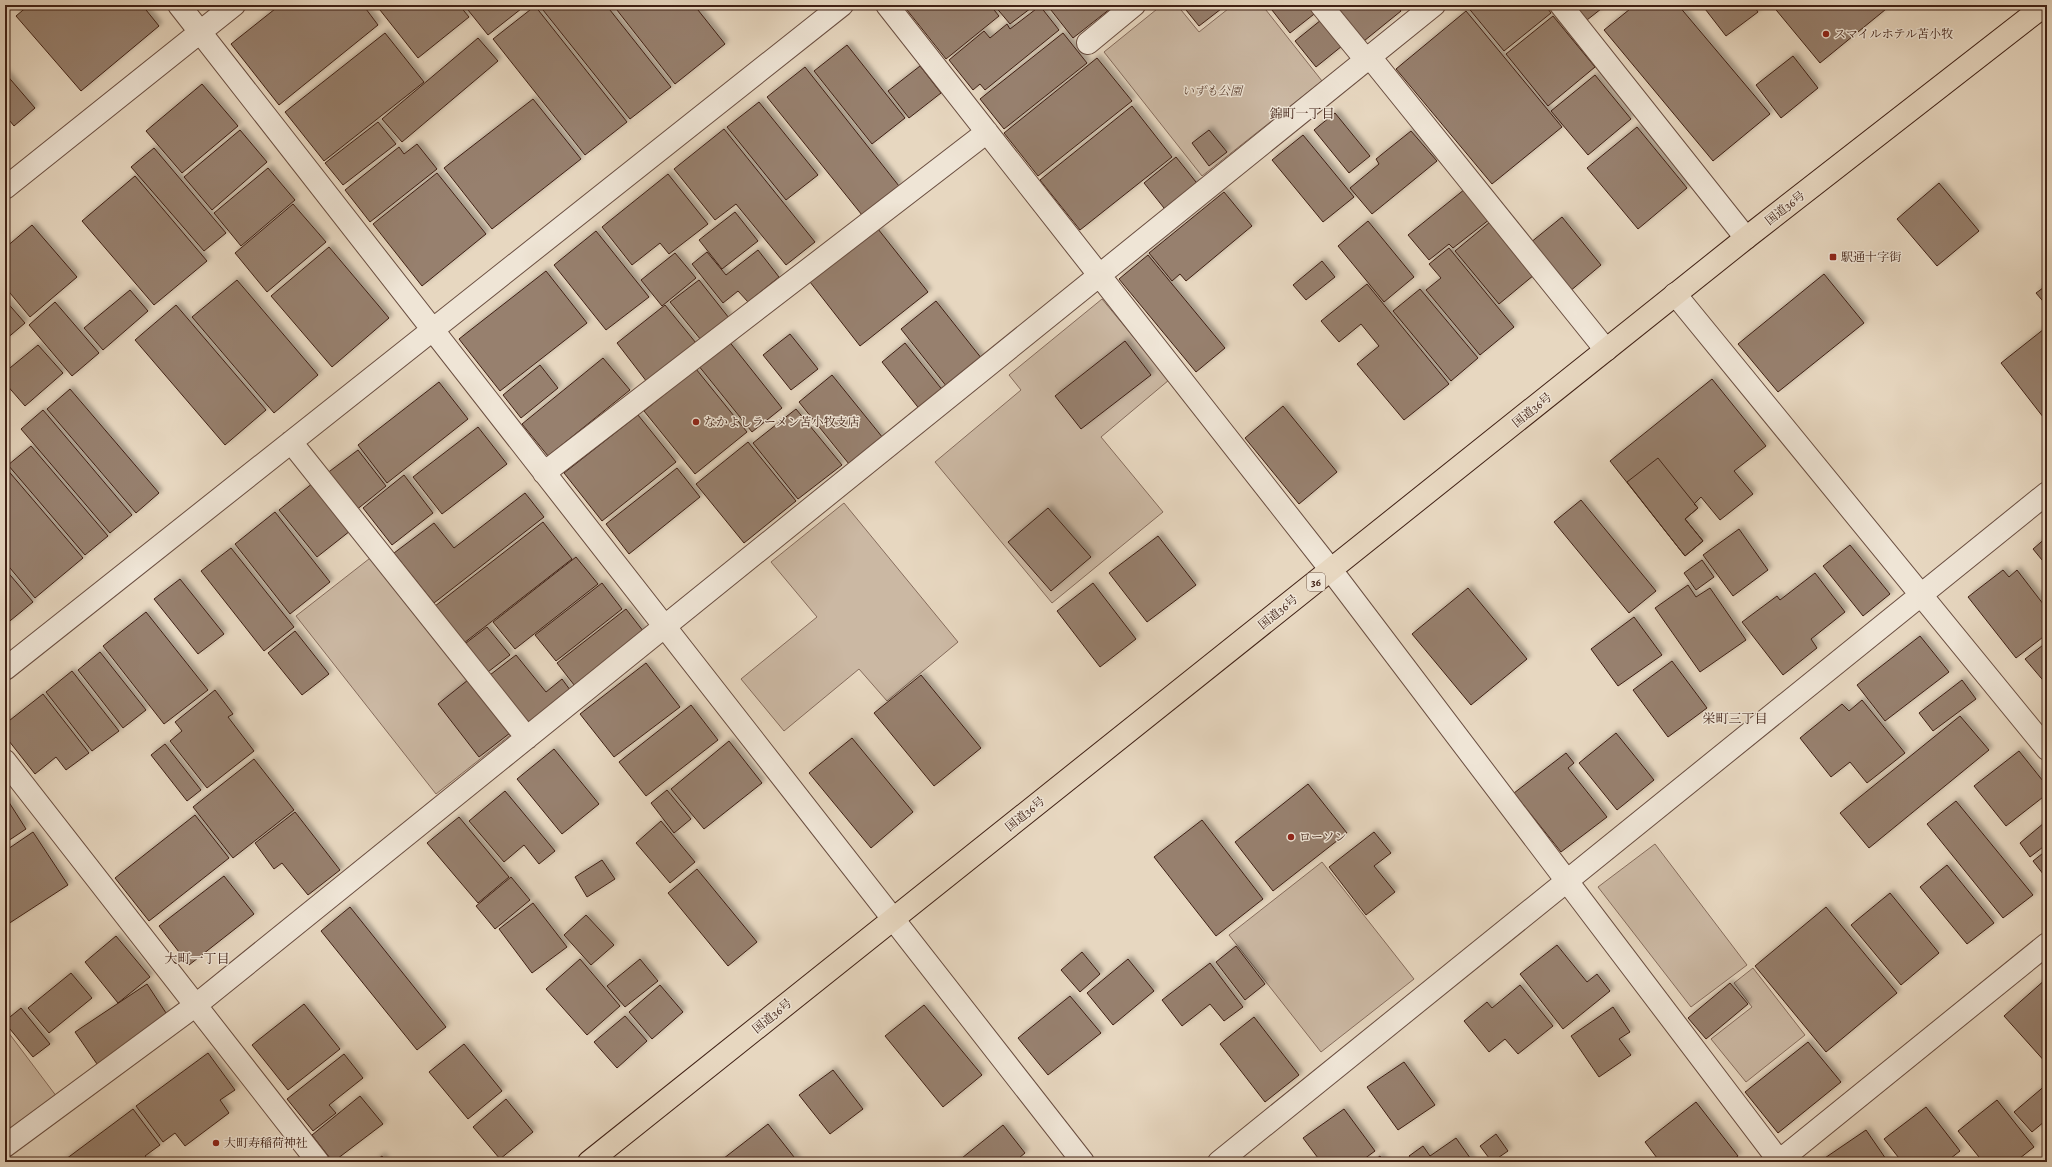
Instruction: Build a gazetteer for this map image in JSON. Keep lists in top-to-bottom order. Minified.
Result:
{"streets":{"highway":["国道36号","36"]},"districts":["錦町一丁目","栄町三丁目","大町一丁目"],"parks":["いずも公園"],"places":{"other":["スマイルホテル苫小牧","なかよしラーメン苫小牧支店","ローソン","大町寿稲荷神社"],"transit":["駅通十字街"]}}
